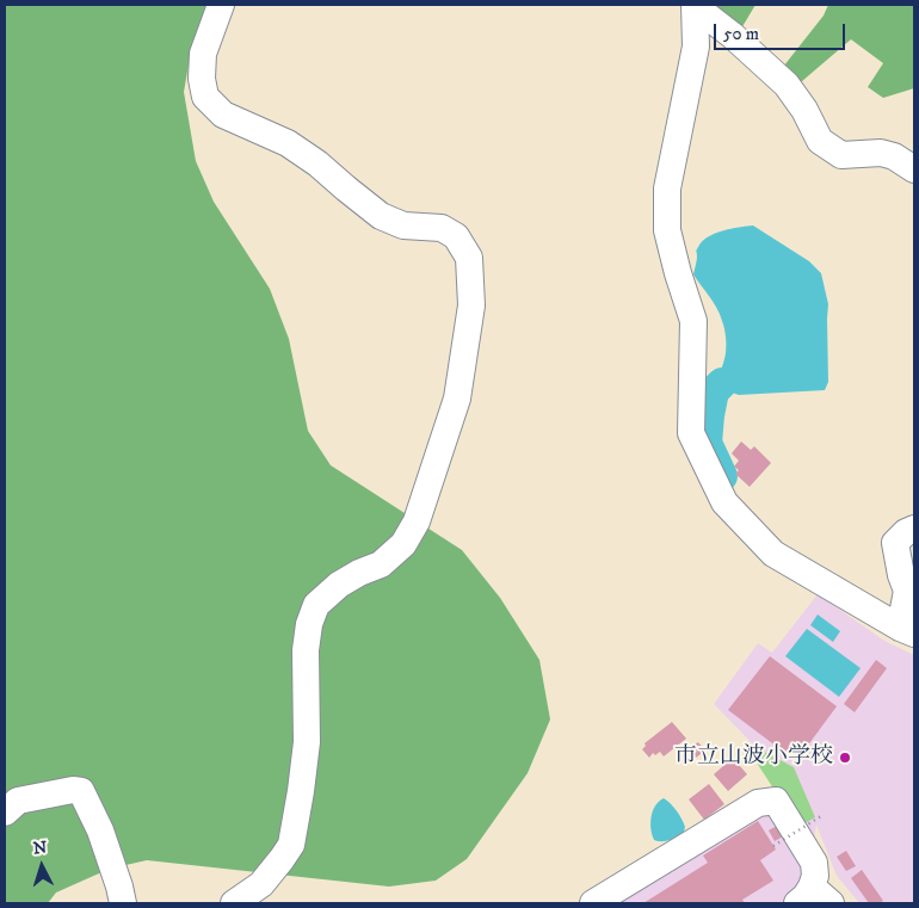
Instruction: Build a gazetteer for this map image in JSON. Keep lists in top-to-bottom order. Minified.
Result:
{"places":["市立山波小学校"],"scale_bar":"50 m","north":"top"}
